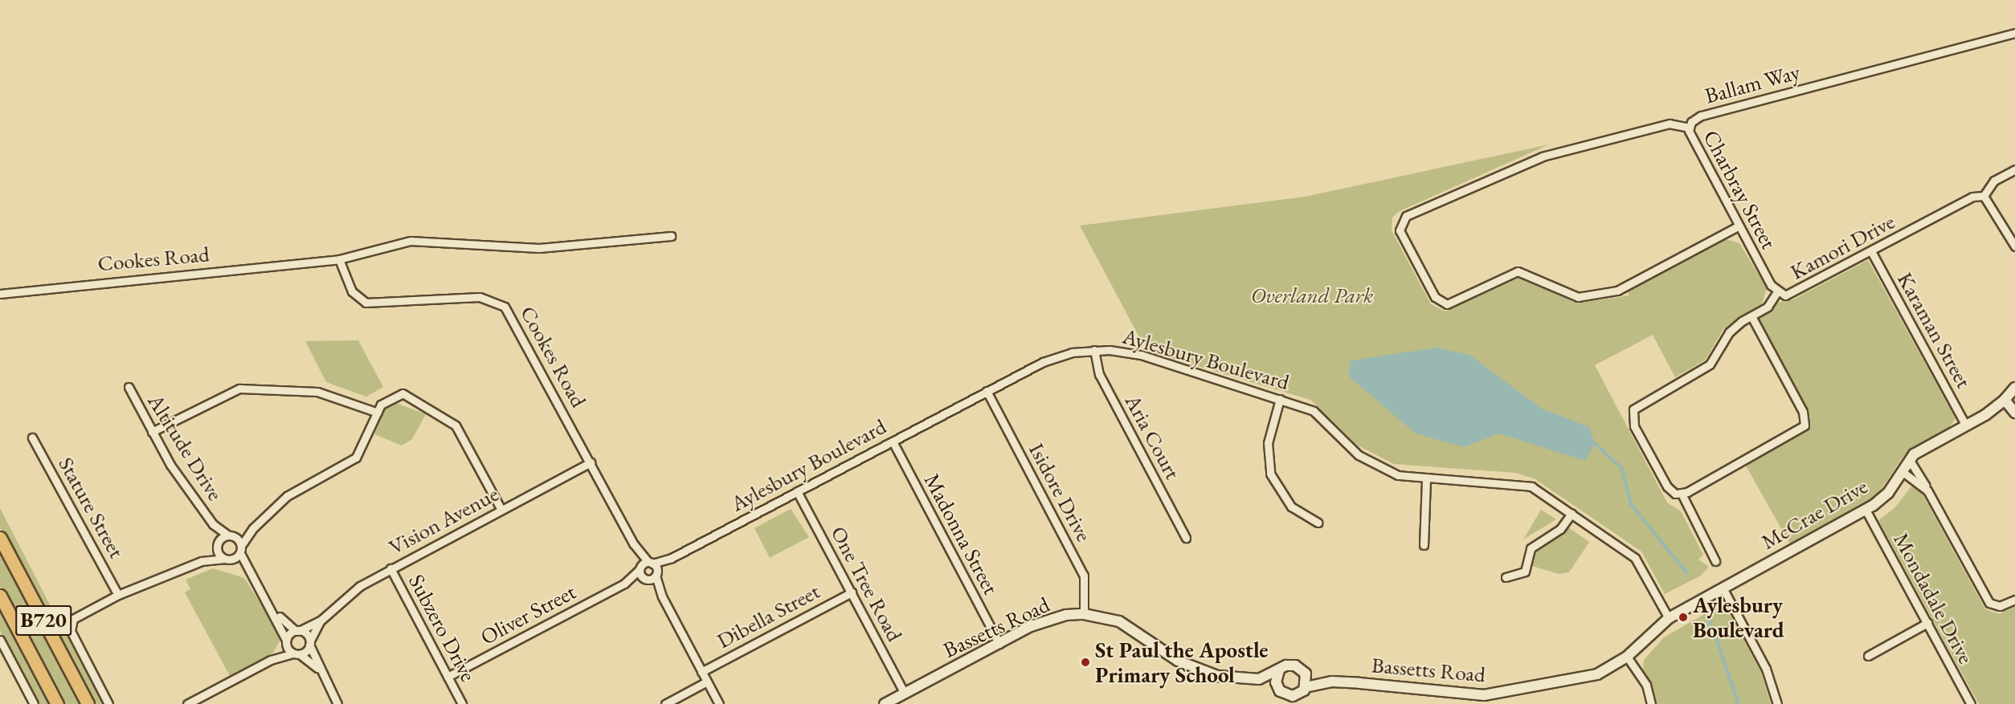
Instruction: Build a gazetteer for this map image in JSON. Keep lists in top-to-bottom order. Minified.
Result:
{"streets":{"main road":["B720"],"street":["Ballam Way","Charbray Street","Kamori Drive","Cookes Road","Karaman Street","Aylesbury Boulevard","Aria Court","Altitude Drive","Isidore Drive","Stature Street","McCrae Drive","Vision Avenue","Madonna Street","One Tree Road","Mondadale Drive","Oliver Street","Dibella Street","Bassetts Road","Subzero Drive"]},"crossings":[["Ballam Way","Charbray Street"],["Charbray Street","Kamori Drive"],["Kamori Drive","Karaman Street"],["Cookes Road","Aylesbury Boulevard"],["Cookes Road","Vision Avenue"],["Cookes Road","Oliver Street"],["Karaman Street","McCrae Drive"],["Aylesbury Boulevard","Aria Court"],["Aylesbury Boulevard","Isidore Drive"],["Aylesbury Boulevard","Madonna Street"],["Aylesbury Boulevard","One Tree Road"],["Aylesbury Boulevard","Oliver Street"],["Aylesbury Boulevard","Bassetts Road"],["Isidore Drive","Bassetts Road"],["McCrae Drive","Mondadale Drive"],["McCrae Drive","Bassetts Road"],["Vision Avenue","Subzero Drive"],["Madonna Street","Bassetts Road"],["One Tree Road","Dibella Street"],["One Tree Road","Bassetts Road"],["Oliver Street","Subzero Drive"]],"parks":["Overland Park"],"places":["Aylesbury Boulevard","St Paul the Apostle Primary School"]}
